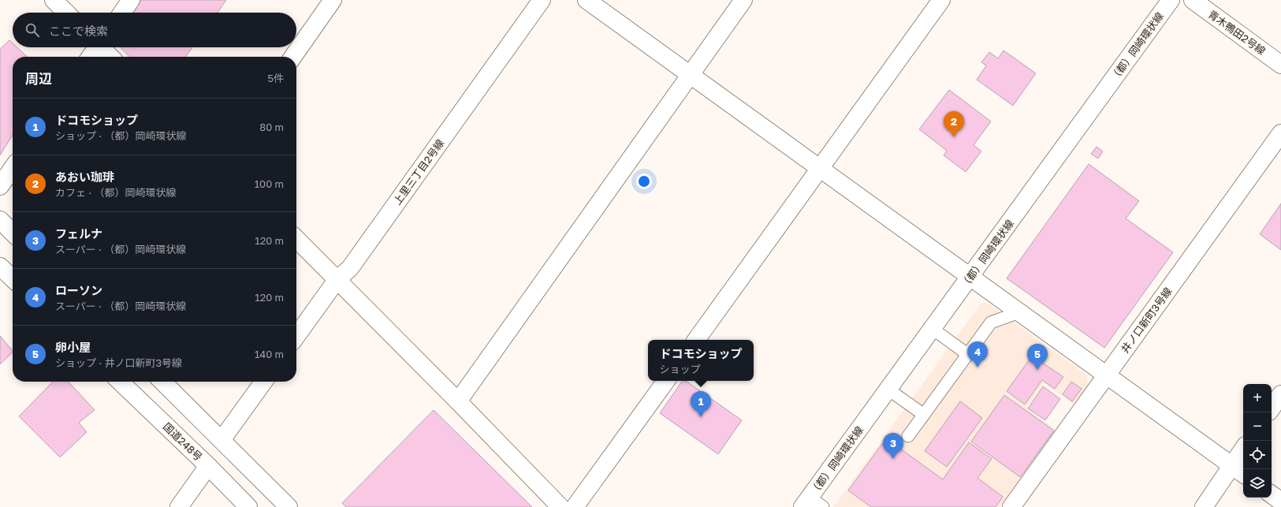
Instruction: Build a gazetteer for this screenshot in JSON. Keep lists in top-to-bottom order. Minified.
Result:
{"streets":{"main road":["青木鴨田2号線","（都）岡崎環状線","上里三丁目2号線","井ノ口新町3号線","国道248号"]},"page":{"search":"ここで検索","heading":["周辺","5件"],"list":[{"mark":"1","name":"ドコモショップ","note":"ショップ · （都）岡崎環状線","value":"80 m"},{"mark":"2","name":"あおい珈琲","note":"カフェ · （都）岡崎環状線","value":"100 m"},{"mark":"3","name":"フェルナ","note":"スーパー · （都）岡崎環状線","value":"120 m"},{"mark":"4","name":"ローソン","note":"スーパー · （都）岡崎環状線","value":"120 m"},{"mark":"5","name":"卵小屋","note":"ショップ · 井ノ口新町3号線","value":"140 m"}],"pins":["2","4","5","1","3"],"popup":["ドコモショップ","ショップ"],"map_buttons":["+","−"]}}
